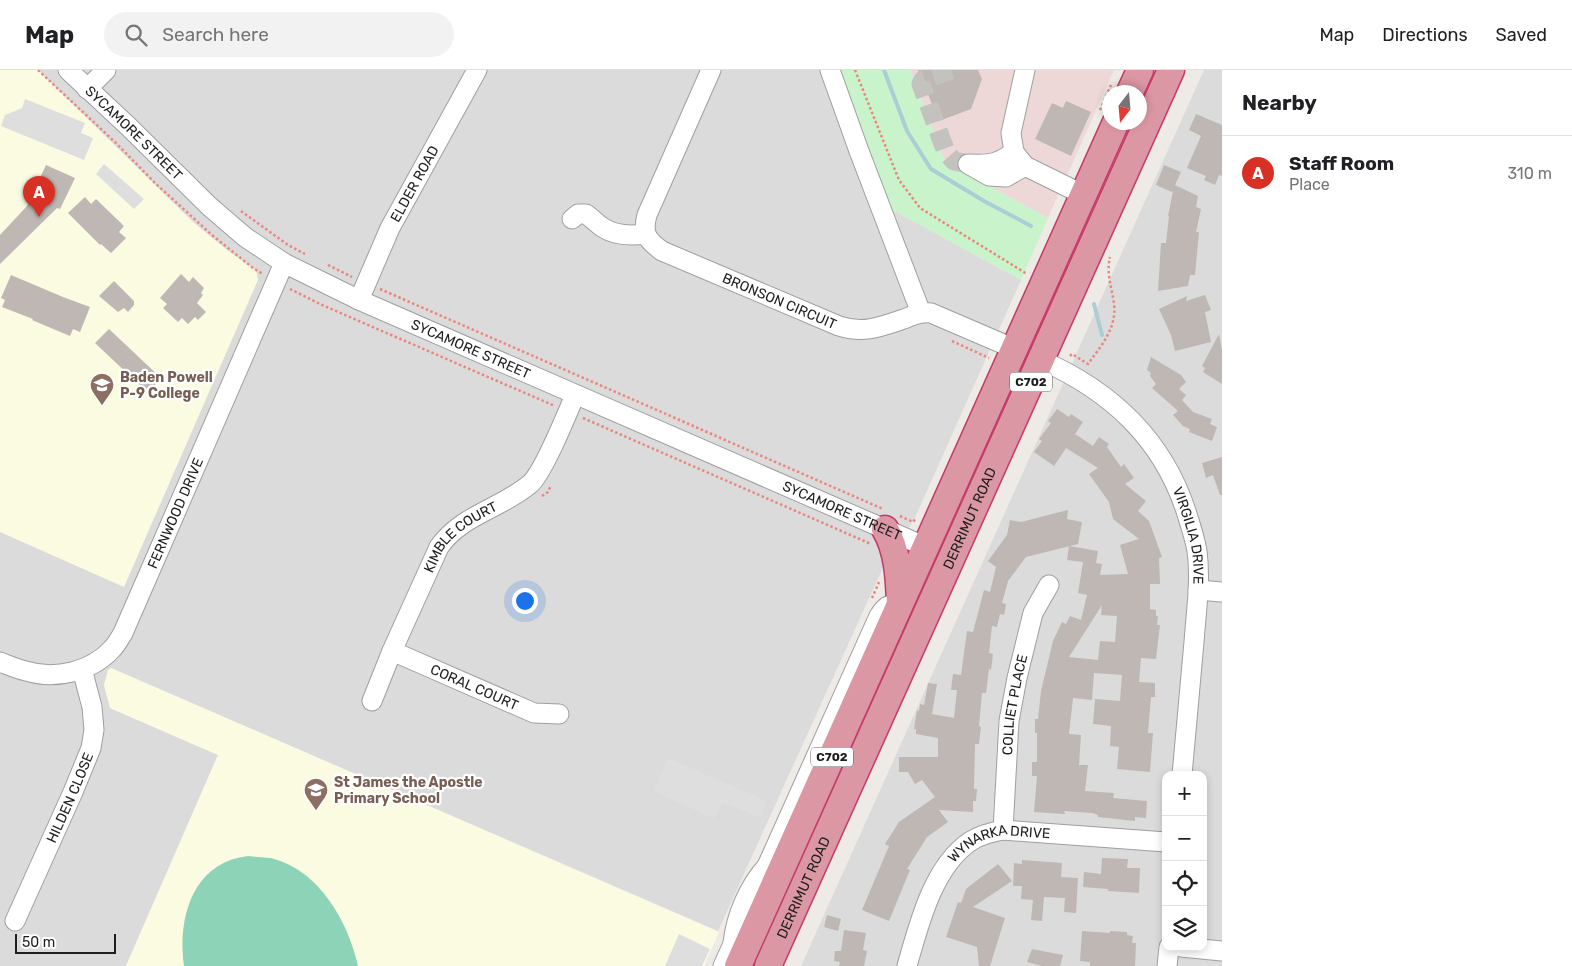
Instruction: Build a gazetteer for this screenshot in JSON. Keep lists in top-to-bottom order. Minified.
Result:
{"streets":{"highway":["C702","DERRIMUT ROAD"],"street":["SYCAMORE STREET","ELDER ROAD","BRONSON CIRCUIT","FERNWOOD DRIVE","VIRGILIA DRIVE","KIMBLE COURT","CORAL COURT","COLLIET PLACE","HILDEN CLOSE","WYNARKA DRIVE"]},"crossings":[["SYCAMORE STREET","ELDER ROAD"],["SYCAMORE STREET","FERNWOOD DRIVE"],["SYCAMORE STREET","DERRIMUT ROAD"],["SYCAMORE STREET","KIMBLE COURT"],["BRONSON CIRCUIT","DERRIMUT ROAD"],["FERNWOOD DRIVE","HILDEN CLOSE"],["DERRIMUT ROAD","VIRGILIA DRIVE"],["KIMBLE COURT","CORAL COURT"],["COLLIET PLACE","WYNARKA DRIVE"]],"places":{"school or university":["Baden Powell P-9 College","St James the Apostle Primary School"]},"scale_bar":"50 m","north":"bottom","page":{"header":"Map","search":"Search here","nav":["Map","Directions","Saved"],"heading":"Nearby","list":[{"mark":"A","name":"Staff Room","note":"Place","value":"310 m"}],"pins":"A","map_buttons":["+","−"],"scale":"50 m"}}
